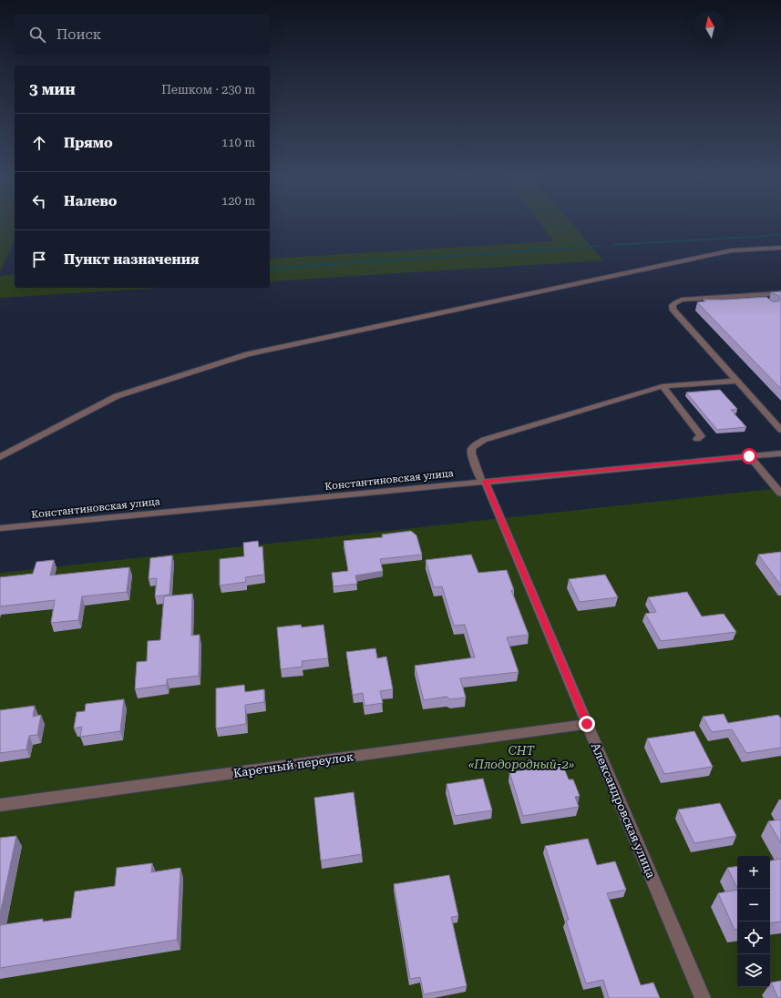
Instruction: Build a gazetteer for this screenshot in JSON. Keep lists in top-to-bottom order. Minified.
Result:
{"streets":{"street":["Константиновская улица","Каретный переулок","Александровская улица"]},"crossings":[["Константиновская улица","Александровская улица"],["Каретный переулок","Александровская улица"]],"parks":["СНТ «Плодородный-2»"],"north":"top","page":{"search":"Поиск","heading":["3 мин","Пешком · 230 m"],"list":[["Прямо","110 m"],["Налево","120 m"],"Пункт назначения"],"map_buttons":["+","−"]}}
